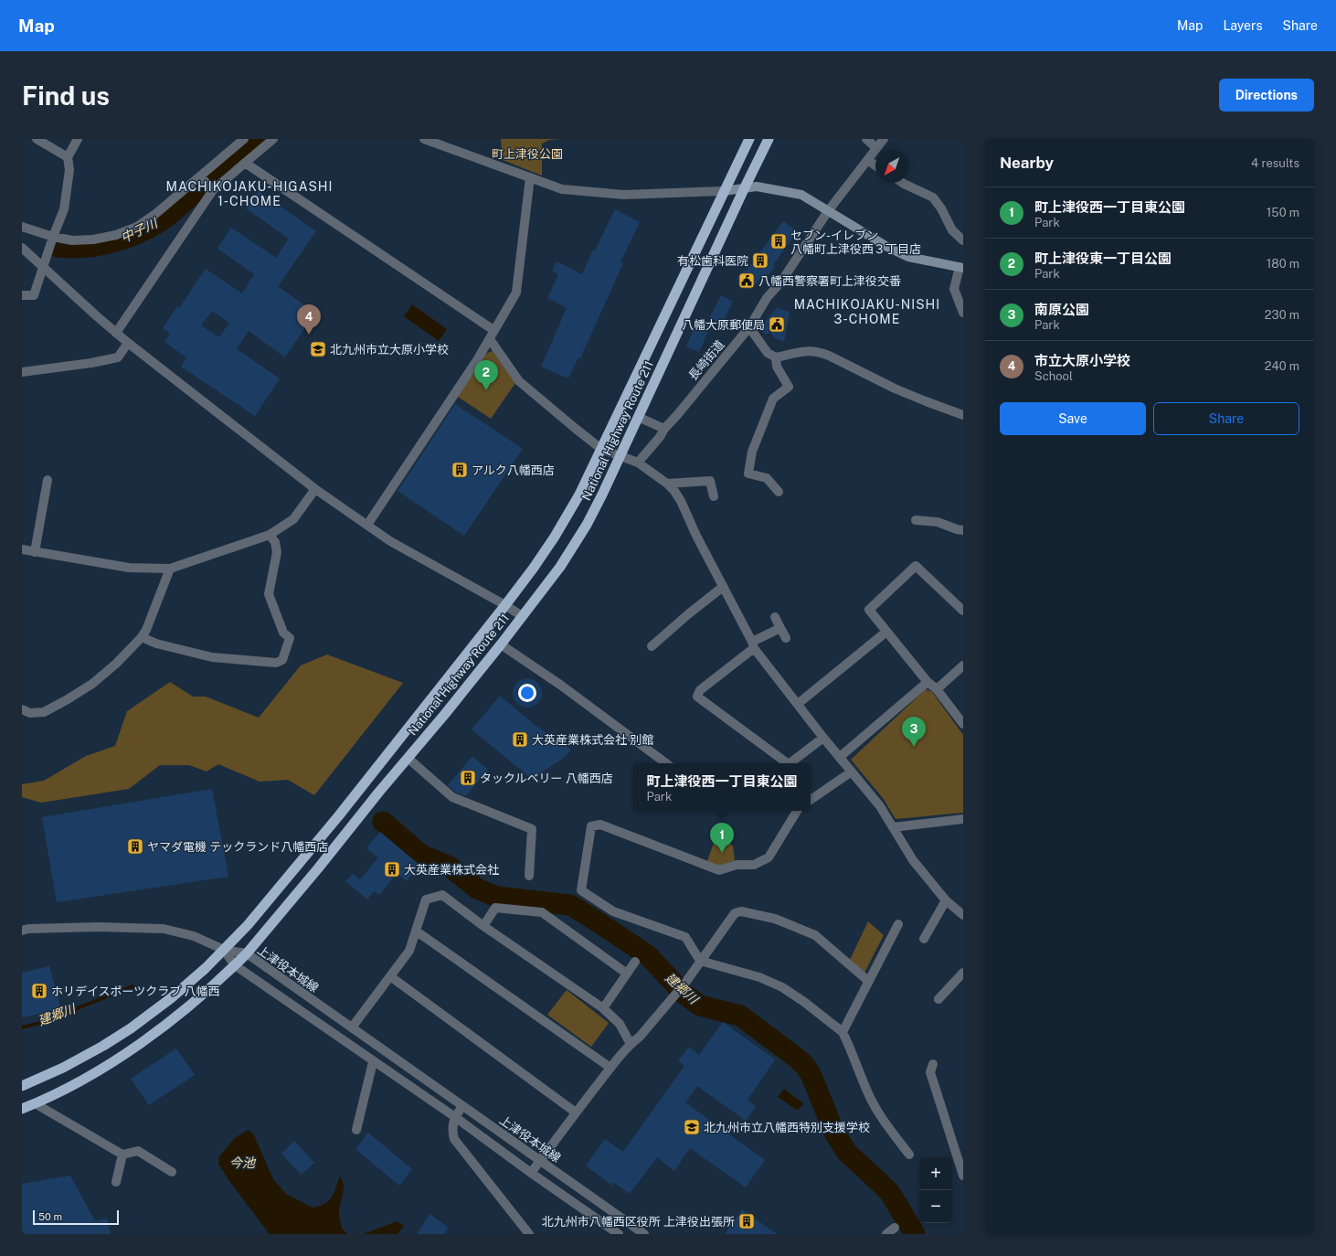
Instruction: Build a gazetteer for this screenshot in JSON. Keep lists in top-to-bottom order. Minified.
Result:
{"streets":{"highway":["National Highway Route 211"],"street":["長崎街道","上津役本城線"]},"crossings":[["National Highway Route 211","上津役本城線"]],"districts":["MACHIKOJAKU-HIGASHI 1-CHOME","MACHIKOJAKU-NISHI 3-CHOME"],"water":["中子川","建郷川","今池"],"parks":["町上津役公園"],"places":{"building":["セブン-イレブン 八幡町上津役西３丁目店","有松歯科医院","アルク八幡西店","大英産業株式会社 別館","タックルベリー 八幡西店","ヤマダ電機 テックランド八幡西店","大英産業株式会社","ホリデイスポーツクラブ 八幡西","北九州市八幡西区役所 上津役出張所"],"public building":["八幡西警察署町上津役交番","八幡大原郵便局"],"school or university":["北九州市立大原小学校","北九州市立八幡西特別支援学校"]},"scale_bar":"50 m","north":"bottom left","page":{"header":"Map","nav":["Map","Layers","Share"],"buttons":["Directions",["Save","Share"]],"title":"Find us","heading":["Nearby","4 results"],"list":[{"mark":"1","name":"町上津役西一丁目東公園","note":"Park","value":"150 m"},{"mark":"2","name":"町上津役東一丁目公園","note":"Park","value":"180 m"},{"mark":"3","name":"南原公園","note":"Park","value":"230 m"},{"mark":"4","name":"市立大原小学校","note":"School","value":"240 m"}],"pins":["4","2","3","1"],"popup":["町上津役西一丁目東公園","Park"],"map_buttons":["+","−"],"scale":"50 m"}}
